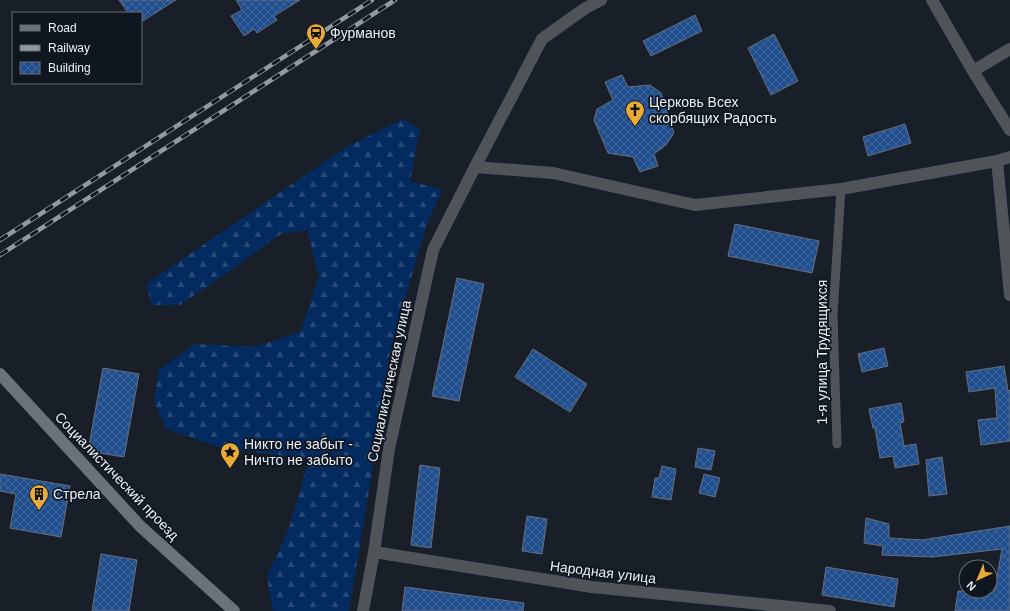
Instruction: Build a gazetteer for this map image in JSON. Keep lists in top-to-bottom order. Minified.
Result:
{"streets":{"main road":["Социалистический проезд"],"street":["Социалистическая улица","Народная улица"],"lane":["1-я улица Трудящихся"]},"crossings":[["Социалистическая улица","Народная улица"]],"places":{"station":["Фурманов"],"church":["Церковь Всех скорбящих Радость"],"place":["Никто не забыт - Ничто не забыто"],"building":["Стрела"]},"legend":["Road","Railway","Building"],"north":"bottom left"}
